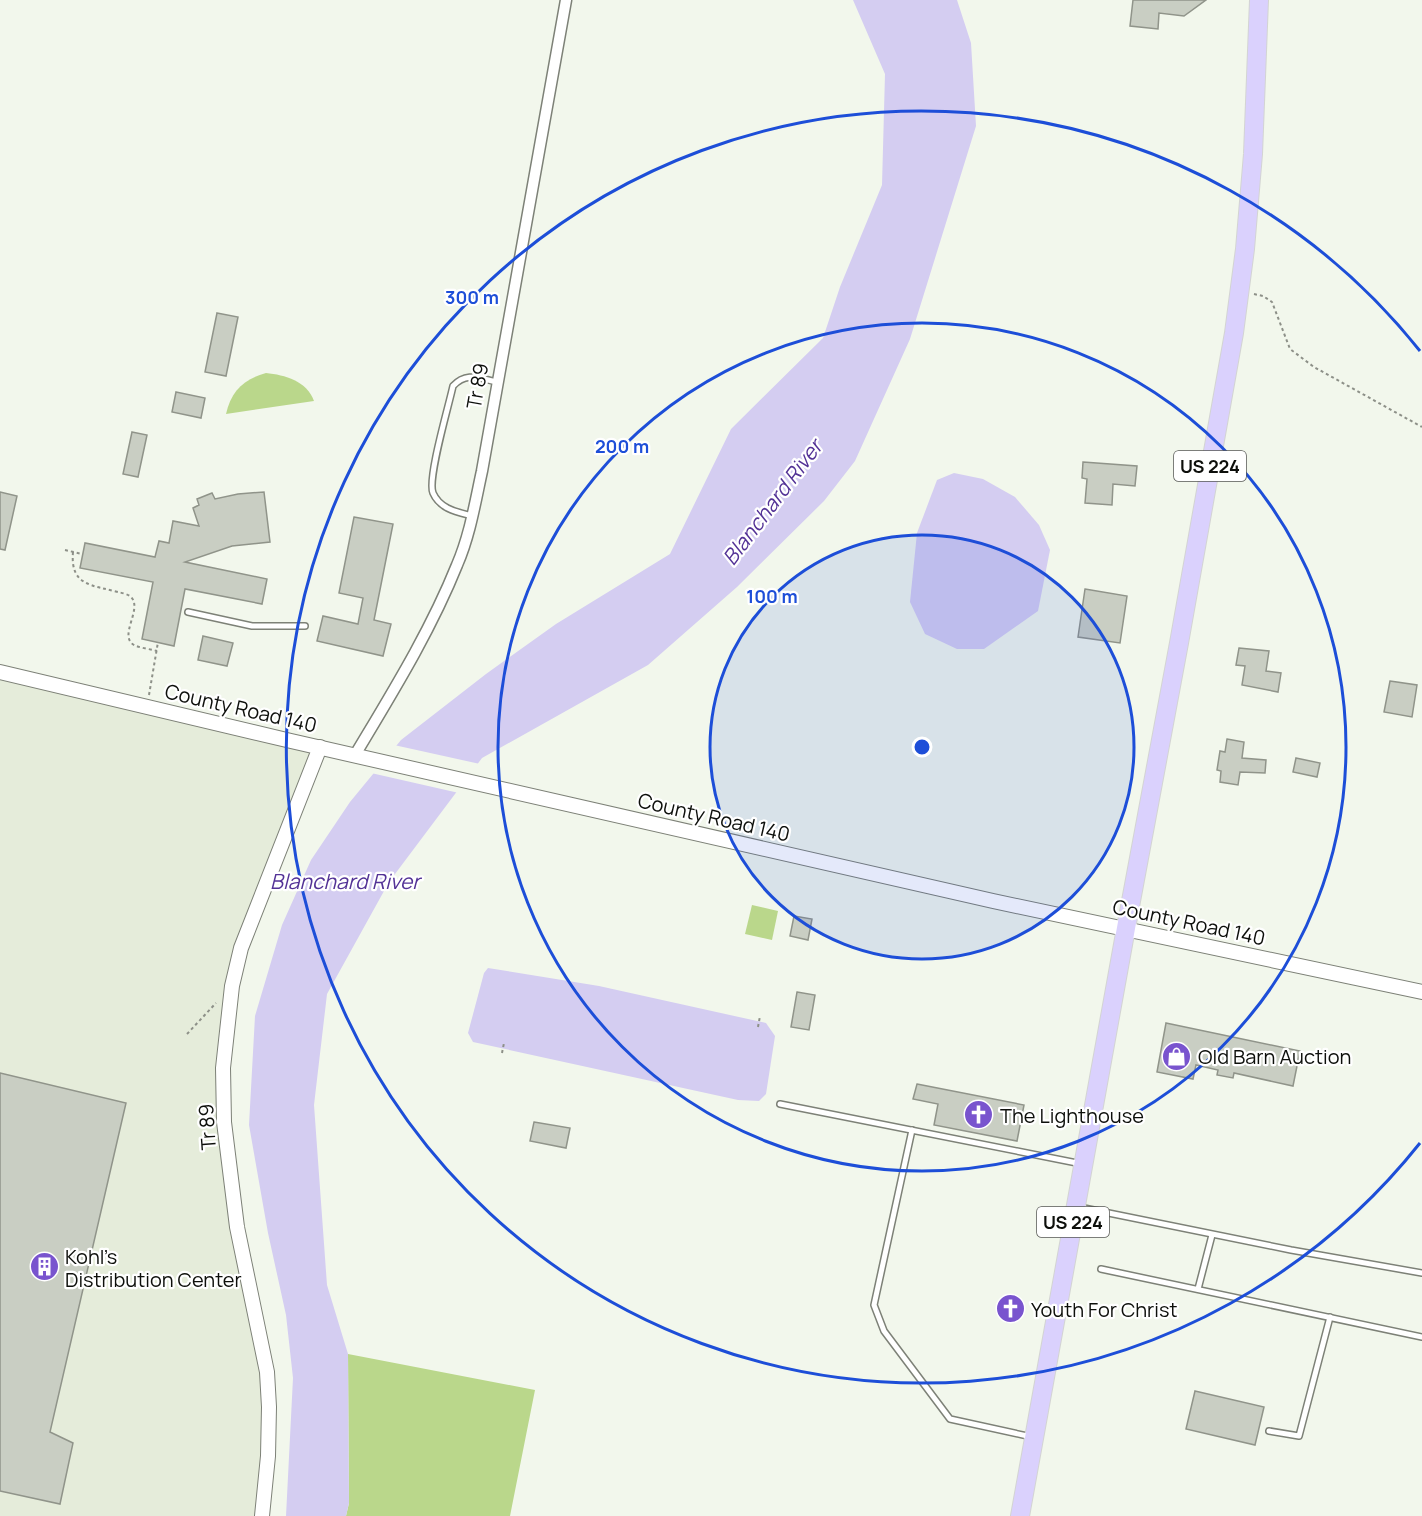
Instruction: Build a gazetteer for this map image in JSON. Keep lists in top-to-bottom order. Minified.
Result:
{"streets":{"main road":["US 224"],"street":["Tr 89","County Road 140"]},"crossings":[["Tr 89","County Road 140"],["US 224","County Road 140"]],"water":["Blanchard River"],"places":{"shop":["Old Barn Auction"],"church":["The Lighthouse","Youth For Christ"],"building":["Kohl’s Distribution Center"]},"rings":["300 m","200 m","100 m"]}
